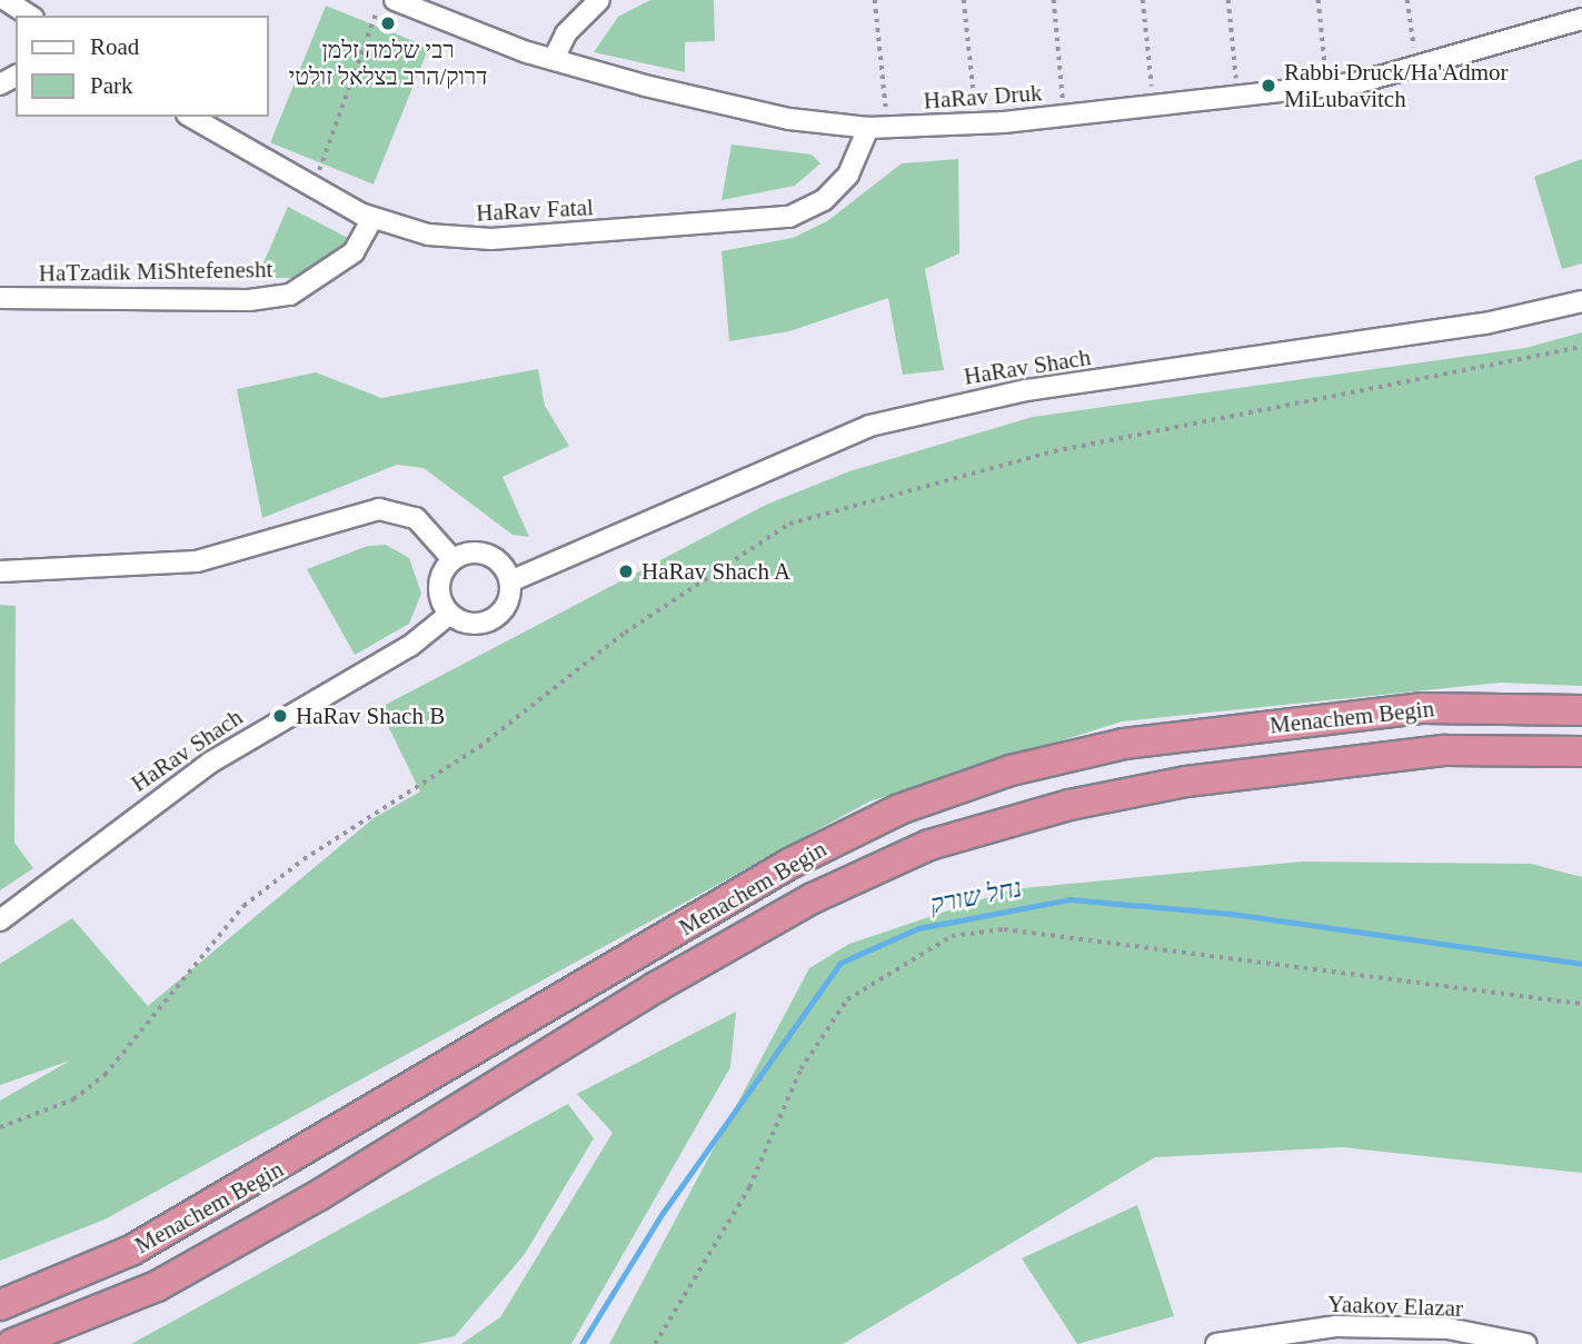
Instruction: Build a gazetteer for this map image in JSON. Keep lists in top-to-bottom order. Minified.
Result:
{"streets":{"highway":["Menachem Begin"],"street":["HaRav Druk","HaRav Fatal","HaTzadik MiShtefenesht","HaRav Shach","Yaakov Elazar"]},"crossings":[["HaRav Druk","HaRav Fatal"],["HaRav Fatal","HaTzadik MiShtefenesht"]],"water":["נחל שורק"],"places":["רבי שלמה זלמן דרוק/הרב בצלאל זולטי","Rabbi Druck/Ha'Admor MiLubavitch","HaRav Shach A","HaRav Shach B"],"legend":["Road","Park"]}
